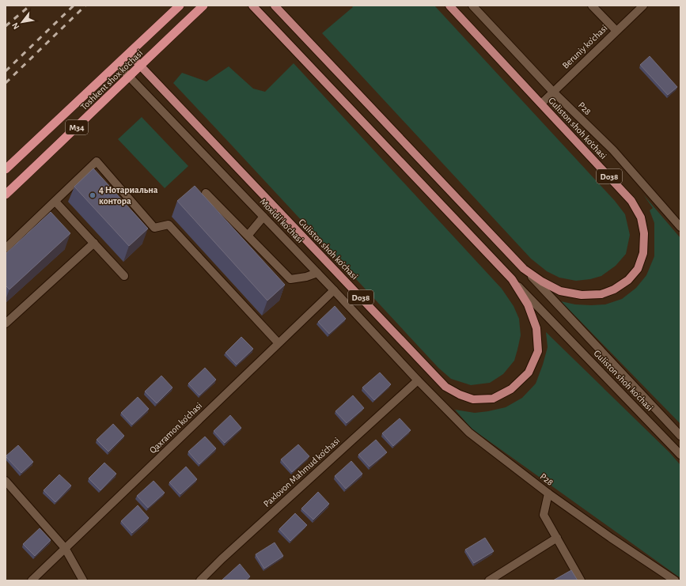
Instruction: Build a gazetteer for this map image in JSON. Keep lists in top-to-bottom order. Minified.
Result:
{"streets":{"highway":["Toshkent shox ko'chasi","M34"],"main road":["Guliston shoh ko'chasi","D038"],"street":["Beruniy ko'chasi","Р28","Moxidil ko'chasi","Qaxramon ko'chasi","Paxlovon Mahmud ko'chasi"]},"crossings":[["Beruniy ko'chasi","Р28"],["Beruniy ko'chasi","Guliston shoh ko'chasi"],["Toshkent shox ko'chasi","Guliston shoh ko'chasi"],["Toshkent shox ko'chasi","Moxidil ko'chasi"],["Р28","Moxidil ko'chasi"],["Р28","Paxlovon Mahmud ko'chasi"],["Moxidil ko'chasi","Qaxramon ko'chasi"],["Moxidil ko'chasi","Paxlovon Mahmud ko'chasi"]],"places":["4 Нотариальна контора"],"north":"bottom left"}
